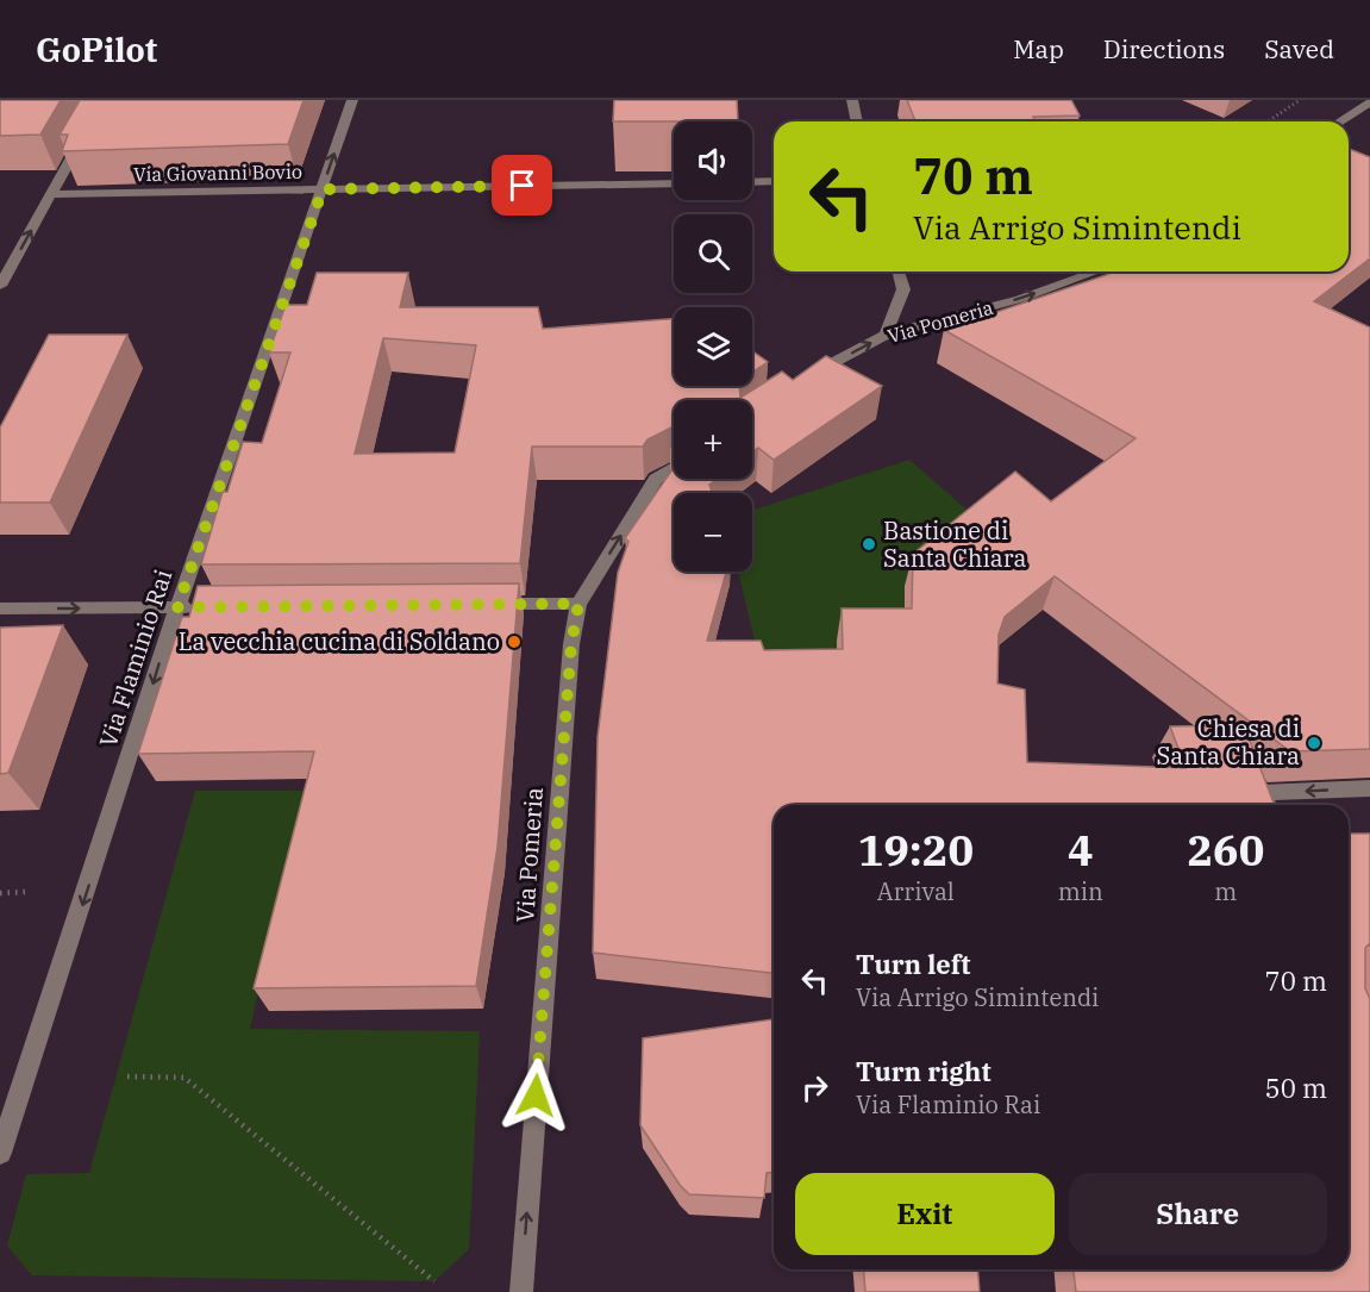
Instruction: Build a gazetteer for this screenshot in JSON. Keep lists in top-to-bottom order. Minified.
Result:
{"streets":{"street":["Via Giovanni Bovio","Via Pomeria","Via Flaminio Rai"]},"crossings":[["Via Giovanni Bovio","Via Flaminio Rai"]],"one_way":["Via Pomeria"],"places":["Bastione di Santa Chiara","La vecchia cucina di Soldano","Chiesa di Santa Chiara"],"page":{"header":"GoPilot","nav":["Map","Directions","Saved"],"map_buttons":["+","−"],"turn":["70 m","Via Arrigo Simintendi"],"eta":["19:20","Arrival","4","min","260","m"],"list":[{"name":"Turn left","note":"Via Arrigo Simintendi","value":"70 m"},{"name":"Turn right","note":"Via Flaminio Rai","value":"50 m"}],"buttons":["Exit","Share"]}}
